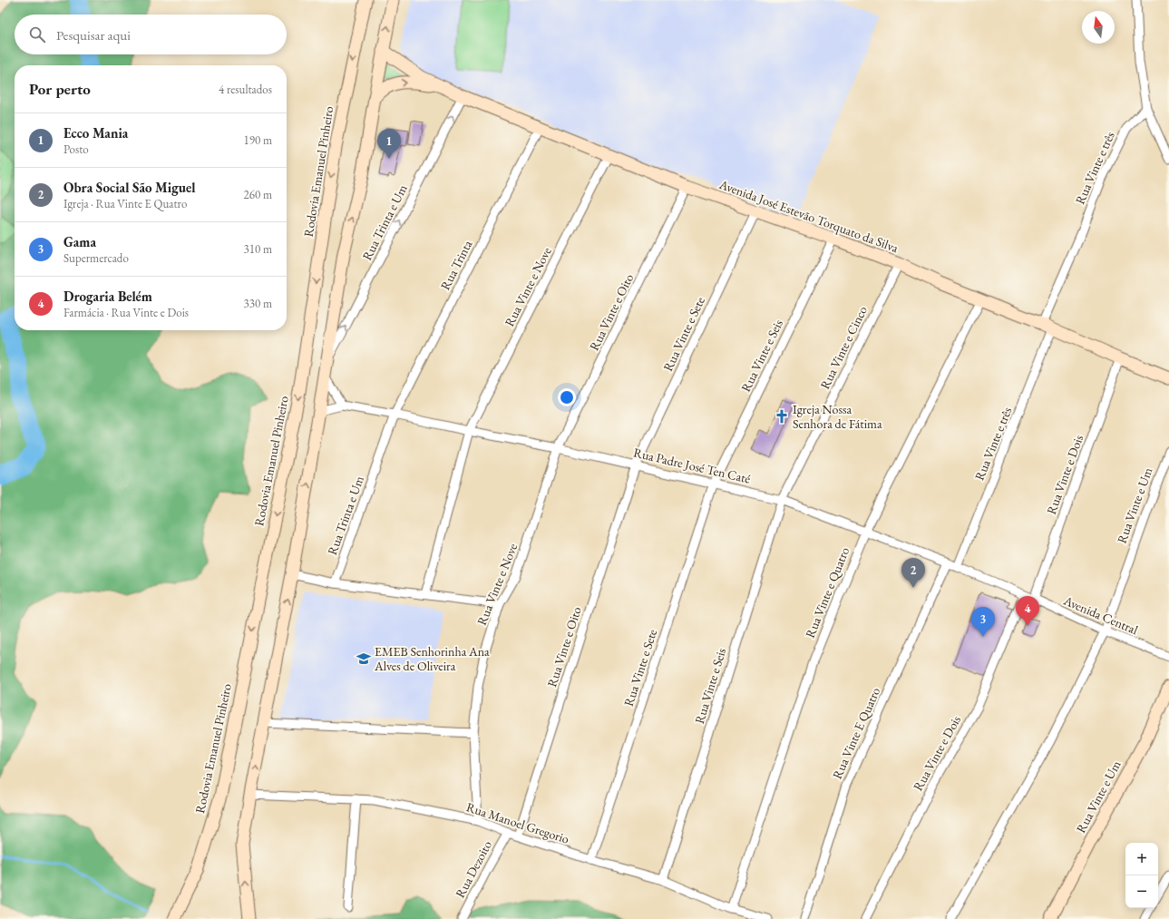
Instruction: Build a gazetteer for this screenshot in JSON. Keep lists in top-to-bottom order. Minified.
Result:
{"streets":{"main road":["Rodovia Emanuel Pinheiro","Avenida José Estevão Torquato da Silva","Rua Vinte e Um"],"street":["Rua Vinte e três","Rua Trinta e Um","Rua Trinta","Rua Vinte e Nove","Rua Vinte e Oito","Rua Vinte e Sete","Rua Vinte e Cinco","Rua Vinte e Seis","Rua Padre José Ten Caté","Rua Vinte e Dois","Rua Vinte e Quatro","Avenida Central","Rua Vinte E Quatro","Rua Manoel Gregorio","Rua Dezoito"]},"crossings":[["Rua Vinte e três","Avenida José Estevão Torquato da Silva"],["Rua Vinte e três","Rua Padre José Ten Caté"],["Avenida José Estevão Torquato da Silva","Rua Trinta e Um"],["Avenida José Estevão Torquato da Silva","Rua Trinta"],["Avenida José Estevão Torquato da Silva","Rua Vinte e Nove"],["Avenida José Estevão Torquato da Silva","Rua Vinte e Oito"],["Avenida José Estevão Torquato da Silva","Rua Vinte e Sete"],["Avenida José Estevão Torquato da Silva","Rua Vinte e Cinco"],["Avenida José Estevão Torquato da Silva","Rua Vinte e Seis"],["Avenida José Estevão Torquato da Silva","Rua Vinte e Dois"],["Avenida José Estevão Torquato da Silva","Rua Vinte e Quatro"],["Rua Trinta e Um","Rua Trinta"],["Rua Trinta e Um","Rua Padre José Ten Caté"],["Rua Trinta","Rua Padre José Ten Caté"],["Rua Vinte e Nove","Rua Vinte e Oito"],["Rua Vinte e Nove","Rua Padre José Ten Caté"],["Rua Vinte e Nove","Rua Manoel Gregorio"],["Rua Vinte e Oito","Rua Vinte e Sete"],["Rua Vinte e Oito","Rua Padre José Ten Caté"],["Rua Vinte e Oito","Rua Manoel Gregorio"],["Rua Vinte e Sete","Rua Vinte e Seis"],["Rua Vinte e Sete","Rua Padre José Ten Caté"],["Rua Vinte e Sete","Rua Manoel Gregorio"],["Rua Vinte e Cinco","Rua Vinte e Seis"],["Rua Vinte e Cinco","Rua Padre José Ten Caté"],["Rua Vinte e Seis","Rua Padre José Ten Caté"],["Rua Vinte e Seis","Rua Manoel Gregorio"],["Rua Padre José Ten Caté","Rua Vinte e Dois"],["Rua Padre José Ten Caté","Rua Vinte e Quatro"],["Rua Padre José Ten Caté","Avenida Central"],["Rua Padre José Ten Caté","Rua Vinte E Quatro"],["Rua Vinte e Dois","Avenida Central"],["Rua Vinte e Um","Avenida Central"],["Rua Vinte e Quatro","Rua Manoel Gregorio"],["Rua Manoel Gregorio","Rua Dezoito"]],"one_way":["Rua Trinta e Um"],"places":{"church":["Igreja Nossa Senhora de Fátima"],"school or university":["EMEB Senhorinha Ana Alves de Oliveira"]},"north":"top","page":{"search":"Pesquisar aqui","heading":["Por perto","4 resultados"],"list":[{"mark":"1","name":"Ecco Mania","note":"Posto","value":"190 m"},{"mark":"2","name":"Obra Social São Miguel","note":"Igreja · Rua Vinte E Quatro","value":"260 m"},{"mark":"3","name":"Gama","note":"Supermercado","value":"310 m"},{"mark":"4","name":"Drogaria Belém","note":"Farmácia · Rua Vinte e Dois","value":"330 m"}],"pins":["1","2","4","3"],"map_buttons":["+","−"]}}
